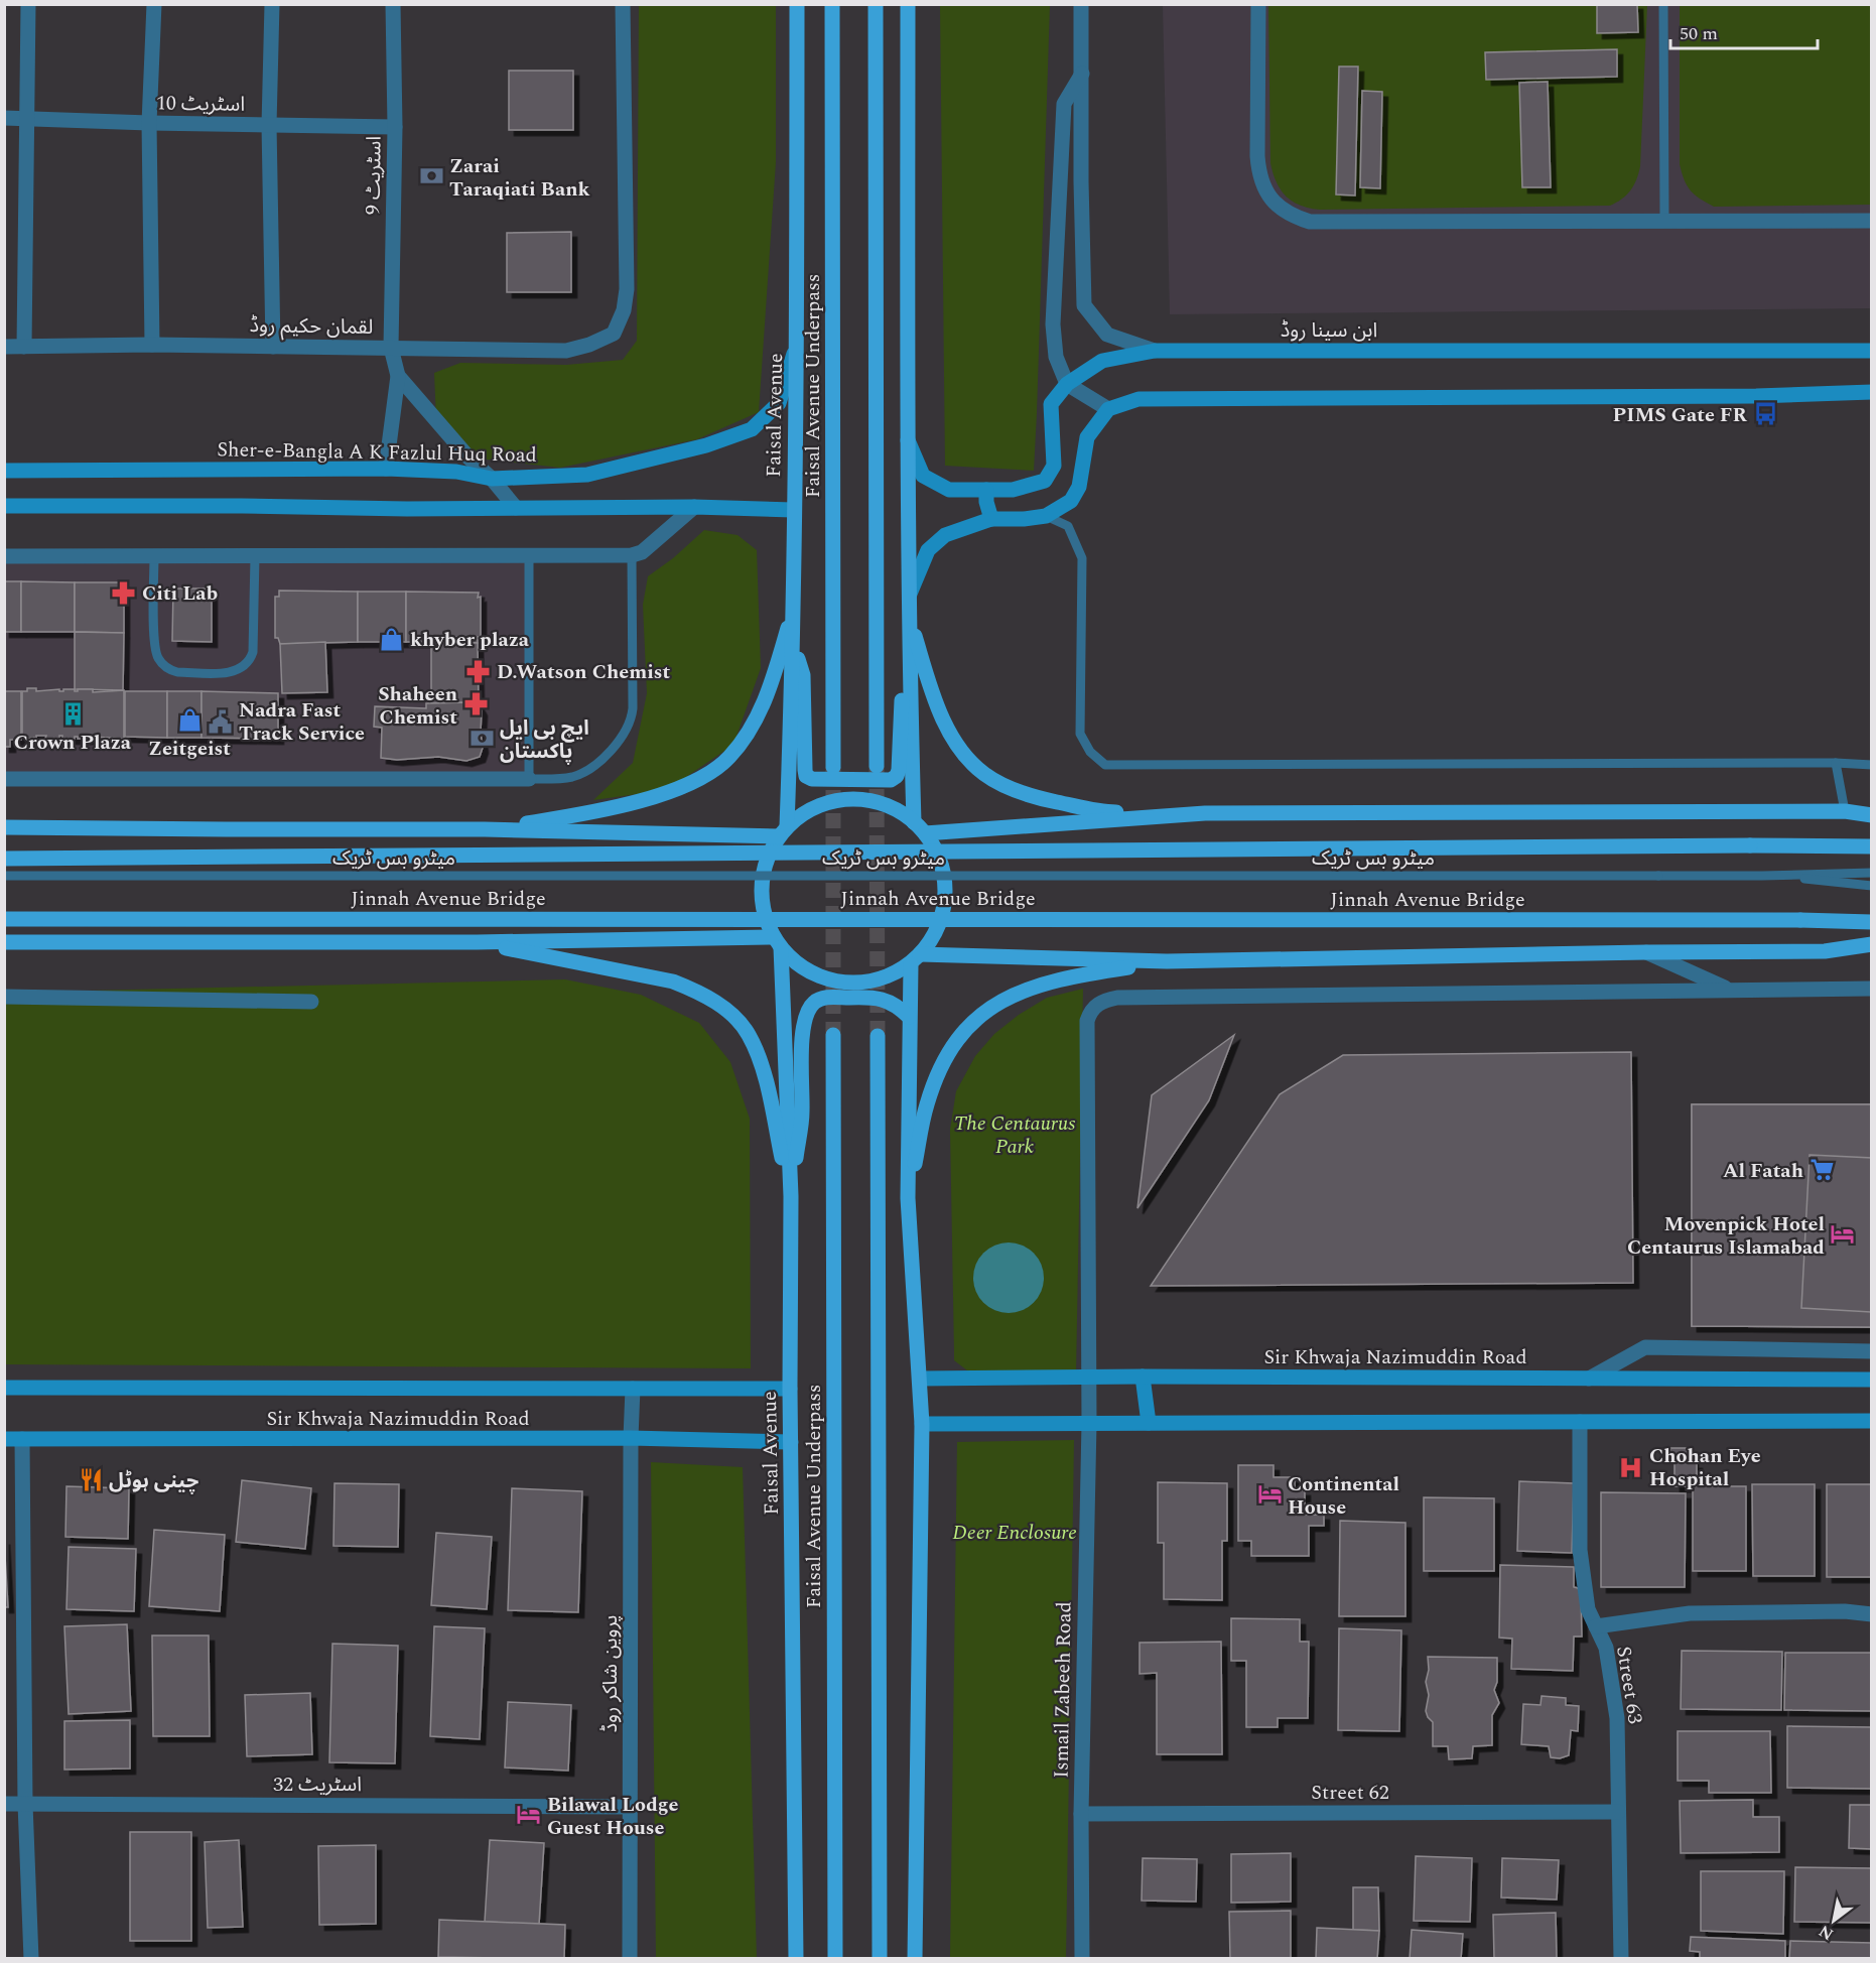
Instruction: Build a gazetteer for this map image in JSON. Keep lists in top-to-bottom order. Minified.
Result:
{"streets":{"main road":["ابن سینا روڈ","Faisal Avenue Underpass","Faisal Avenue","Sher-e-Bangla A K Fazlul Huq Road","Jinnah Avenue Bridge","Sir Khwaja Nazimuddin Road"],"street":["اسٹریٹ 10","اسٹریٹ 9","لقمان حکیم روڈ","پروین شاکر روڈ","Street 63","Ismail Zabeeh Road","اسٹریٹ 32","Street 62"],"lane":["میٹرو بس ٹریک"]},"crossings":[["اسٹریٹ 10","اسٹریٹ 9"],["اسٹریٹ 9","لقمان حکیم روڈ"],["Faisal Avenue","Sher-e-Bangla A K Fazlul Huq Road"],["Faisal Avenue","Sir Khwaja Nazimuddin Road"],["Sir Khwaja Nazimuddin Road","پروین شاکر روڈ"],["Sir Khwaja Nazimuddin Road","Ismail Zabeeh Road"],["پروین شاکر روڈ","اسٹریٹ 32"],["Street 63","Street 62"],["Ismail Zabeeh Road","Street 62"]],"parks":["The Centaurus Park","Deer Enclosure"],"places":{"bank":["Zarai Taraqiati Bank","ایچ بی ایل پاکستان"],"bus stop":["PIMS Gate FR"],"pharmacy":["Citi Lab","D.Watson Chemist","Shaheen Chemist"],"shop":["khyber plaza","Zeitgeist"],"building":["Crown Plaza"],"public building":["Nadra Fast Track Service"],"supermarket":["Al Fatah"],"hotel":["Movenpick Hotel Centaurus Islamabad","Continental House","Bilawal Lodge Guest House"],"hospital":["Chohan Eye Hospital"],"restaurant":["چینی ہوٹل"]},"scale_bar":"50 m","north":"bottom left"}
